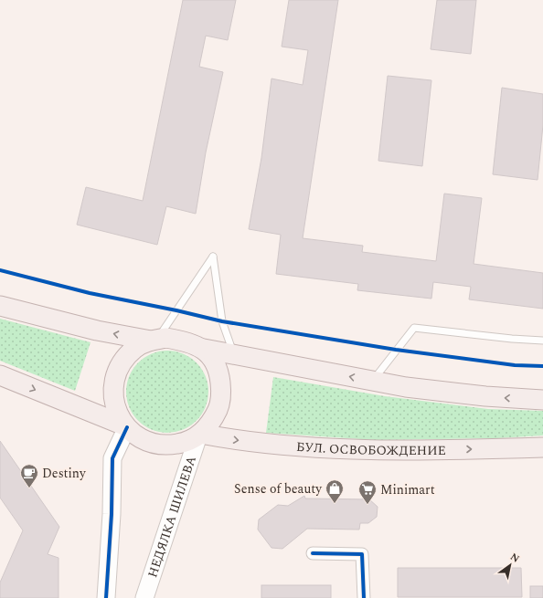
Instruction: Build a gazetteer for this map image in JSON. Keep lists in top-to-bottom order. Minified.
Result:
{"streets":{"main road":["БУЛ. ОСВОБОЖДЕНИЕ"],"street":["НЕДЯЛКА ШИЛЕВА"]},"crossings":[["БУЛ. ОСВОБОЖДЕНИЕ","НЕДЯЛКА ШИЛЕВА"]],"places":{"cafe":["Destiny"],"shop":["Sense of beauty"],"supermarket":["Minimart"]},"north":"top right"}
